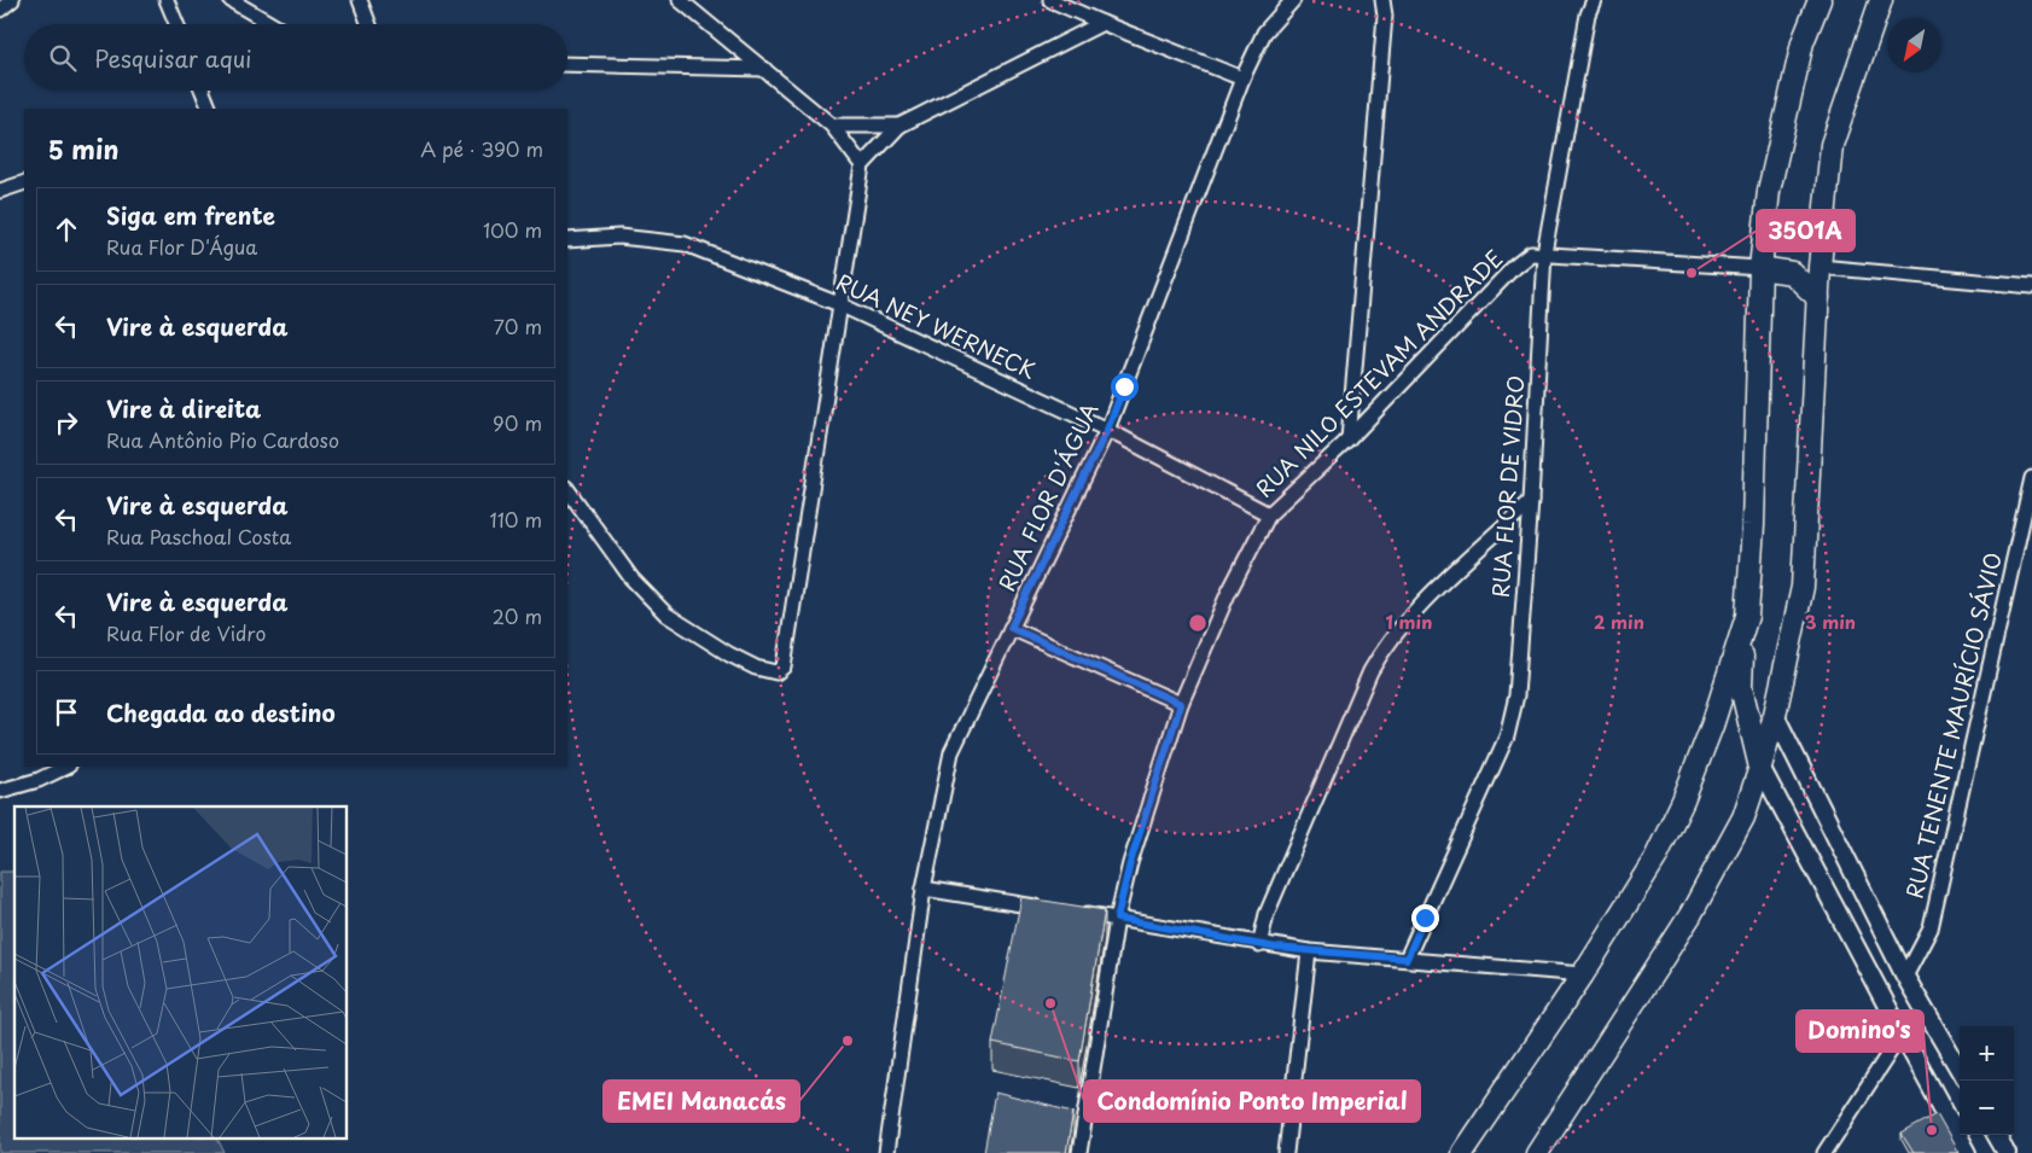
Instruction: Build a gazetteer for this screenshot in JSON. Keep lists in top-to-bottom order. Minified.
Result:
{"streets":{"street":["RUA NEY WERNECK","RUA NILO ESTEVAM ANDRADE","RUA FLOR DE VIDRO","RUA FLOR D'ÁGUA","RUA TENENTE MAURÍCIO SÁVIO"]},"crossings":[["RUA NEY WERNECK","RUA NILO ESTEVAM ANDRADE"],["RUA NEY WERNECK","RUA FLOR D'ÁGUA"],["RUA NILO ESTEVAM ANDRADE","RUA FLOR DE VIDRO"]],"places":["3501A","Condomínio Ponto Imperial","EMEI Manacás","Domino's"],"north":"bottom left","page":{"search":"Pesquisar aqui","heading":["5 min","A pé · 390 m"],"list":[["Siga em frente","Rua Flor D'Água","100 m"],["Vire à esquerda","70 m"],["Vire à direita","Rua Antônio Pio Cardoso","90 m"],["Vire à esquerda","Rua Paschoal Costa","110 m"],["Vire à esquerda","Rua Flor de Vidro","20 m"],"Chegada ao destino"],"map_buttons":["+","−"]},"rings":["1 min","2 min","3 min"]}
